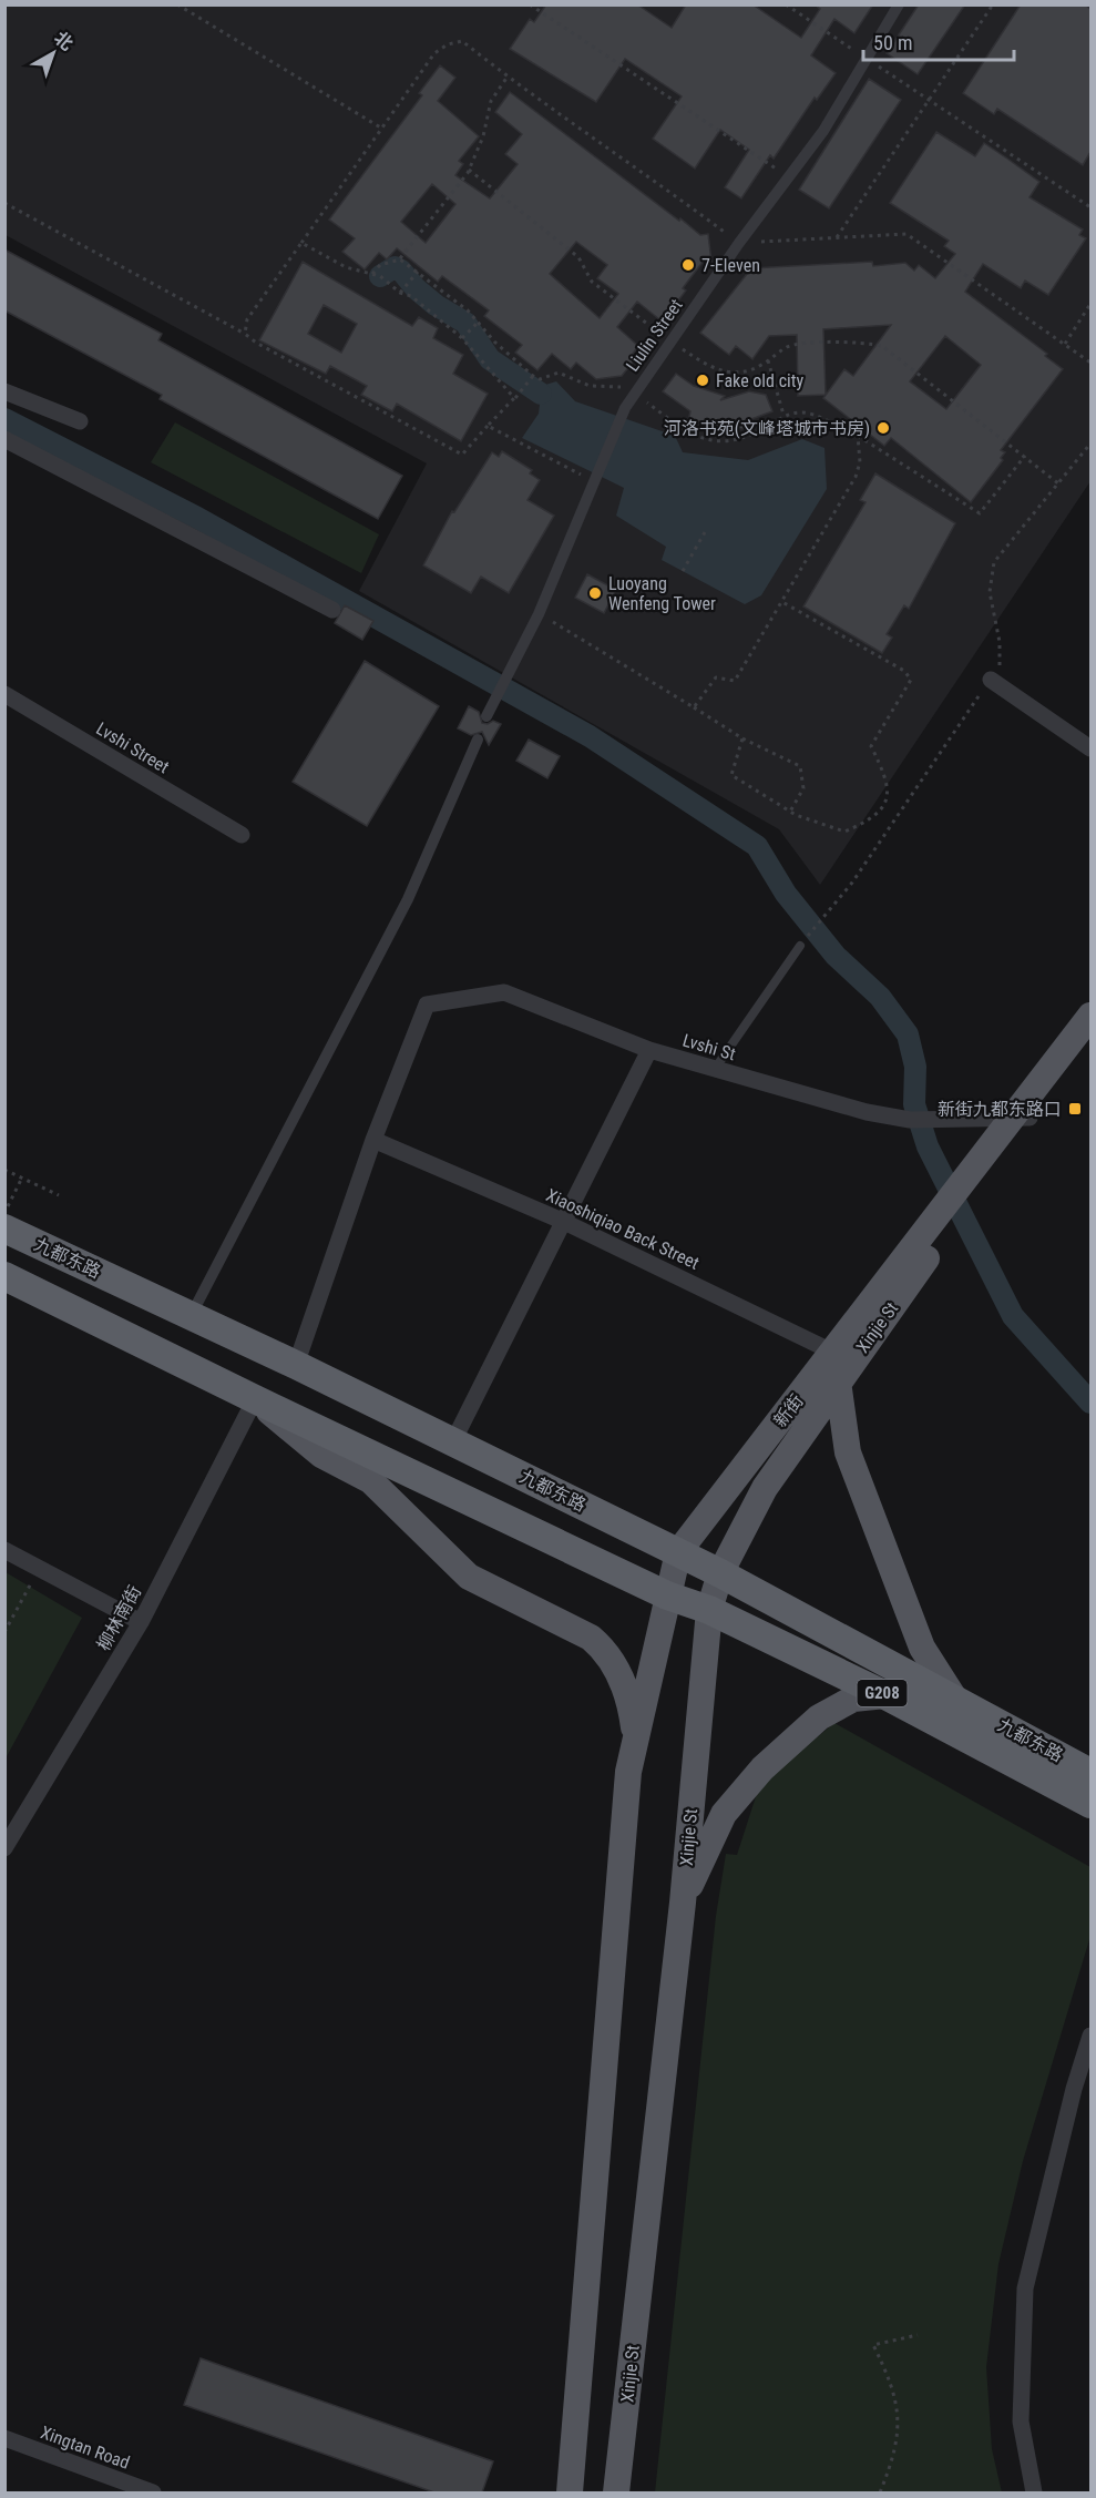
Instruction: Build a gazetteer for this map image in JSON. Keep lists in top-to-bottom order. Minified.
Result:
{"streets":{"highway":["九都东路","G208"],"main road":["Xinjie St","新街"],"street":["Liulin Street","Lvshi Street","Lvshi St","Xiaoshiqiao Back Street","柳林南街","Xingtan Road"]},"crossings":[["Lvshi St","Xiaoshiqiao Back Street"],["Lvshi St","Xinjie St"],["Xiaoshiqiao Back Street","Xinjie St"],["Xiaoshiqiao Back Street","新街"],["九都东路","Xinjie St"],["九都东路","新街"],["九都东路","柳林南街"],["Xinjie St","新街"]],"places":{"other":["7-Eleven","Fake old city","河洛书苑(文峰塔城市书房)","Luoyang Wenfeng Tower"],"transit":["新街九都东路口"]},"scale_bar":"50 m","north":"top right"}
